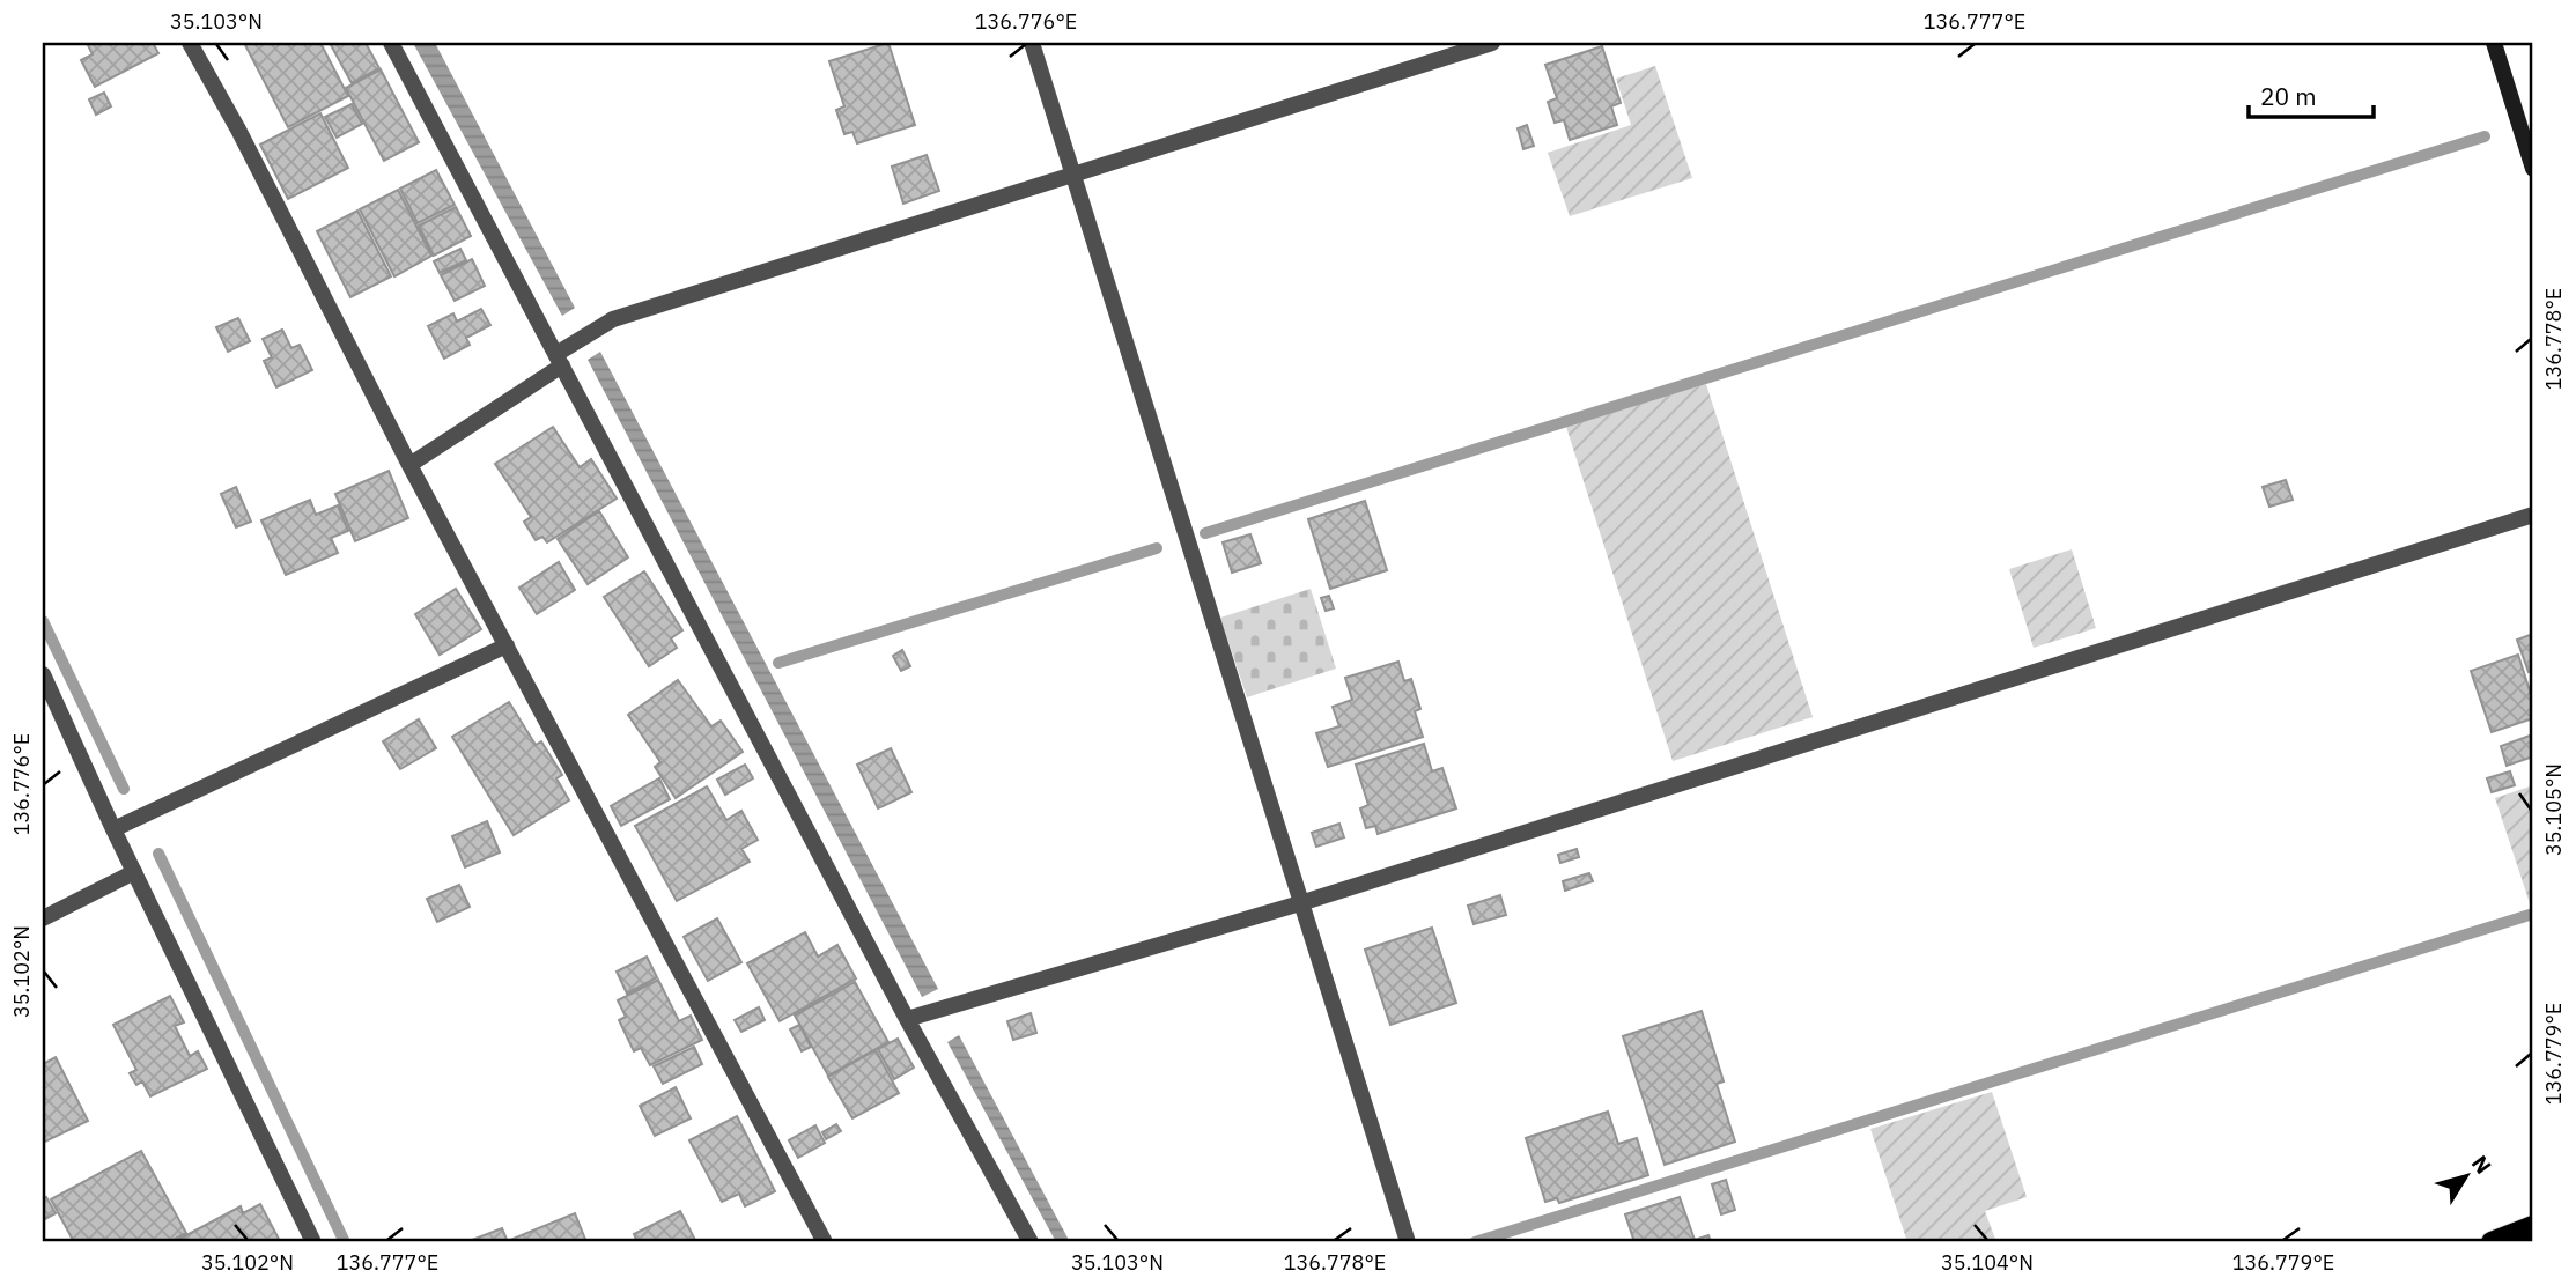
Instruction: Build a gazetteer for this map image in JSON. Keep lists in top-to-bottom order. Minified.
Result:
{"scale_bar":"20 m","north":"top right","coordinates":["35.103°N","136.776°E","136.777°E","136.778°E","35.105°N","35.102°N","136.779°E","35.104°N"]}
